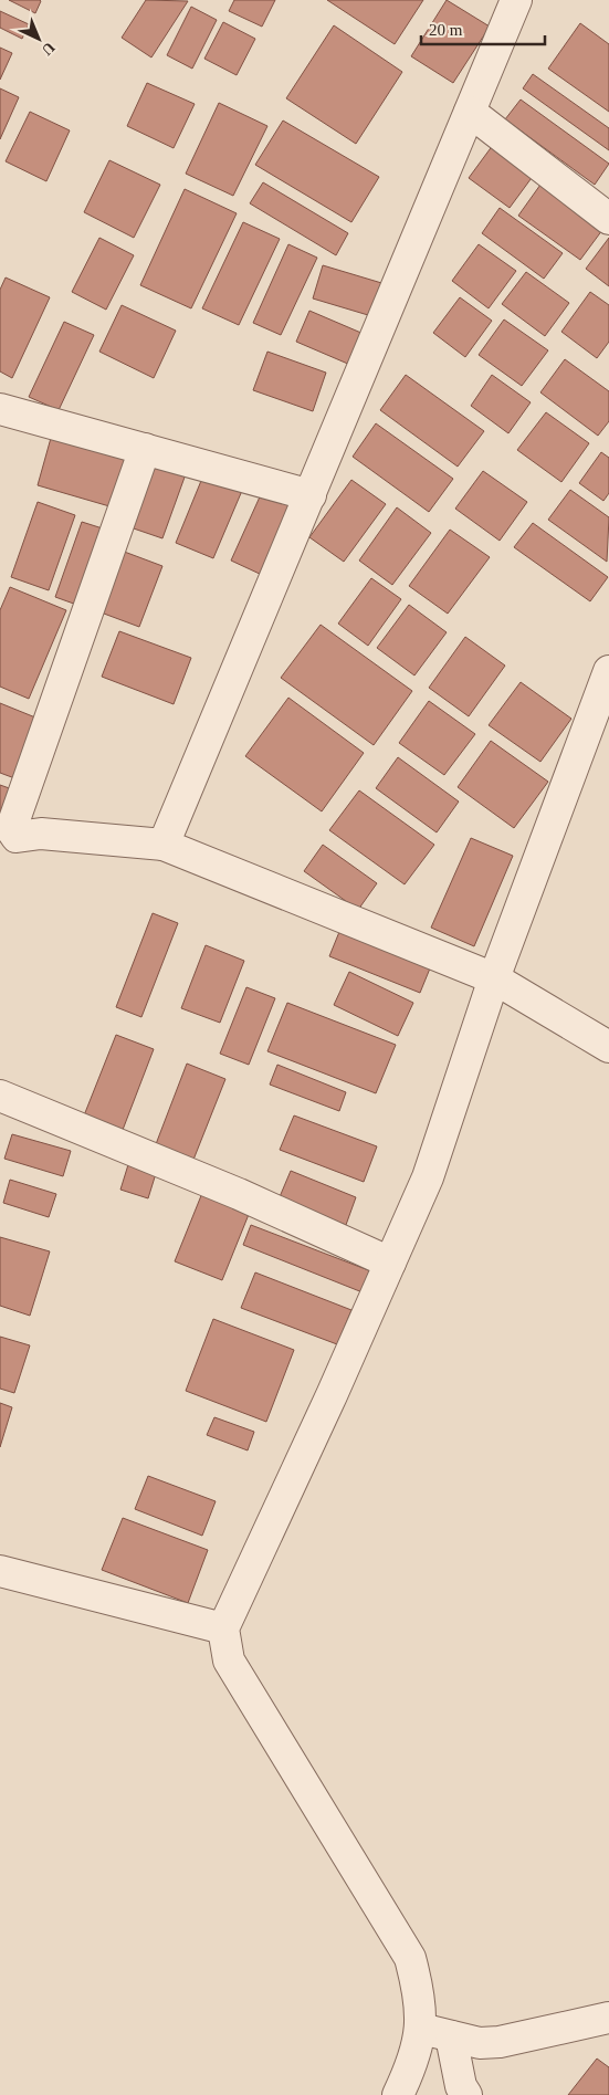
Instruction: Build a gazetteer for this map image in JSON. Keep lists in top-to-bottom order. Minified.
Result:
{"scale_bar":"20 m","north":"bottom right"}
